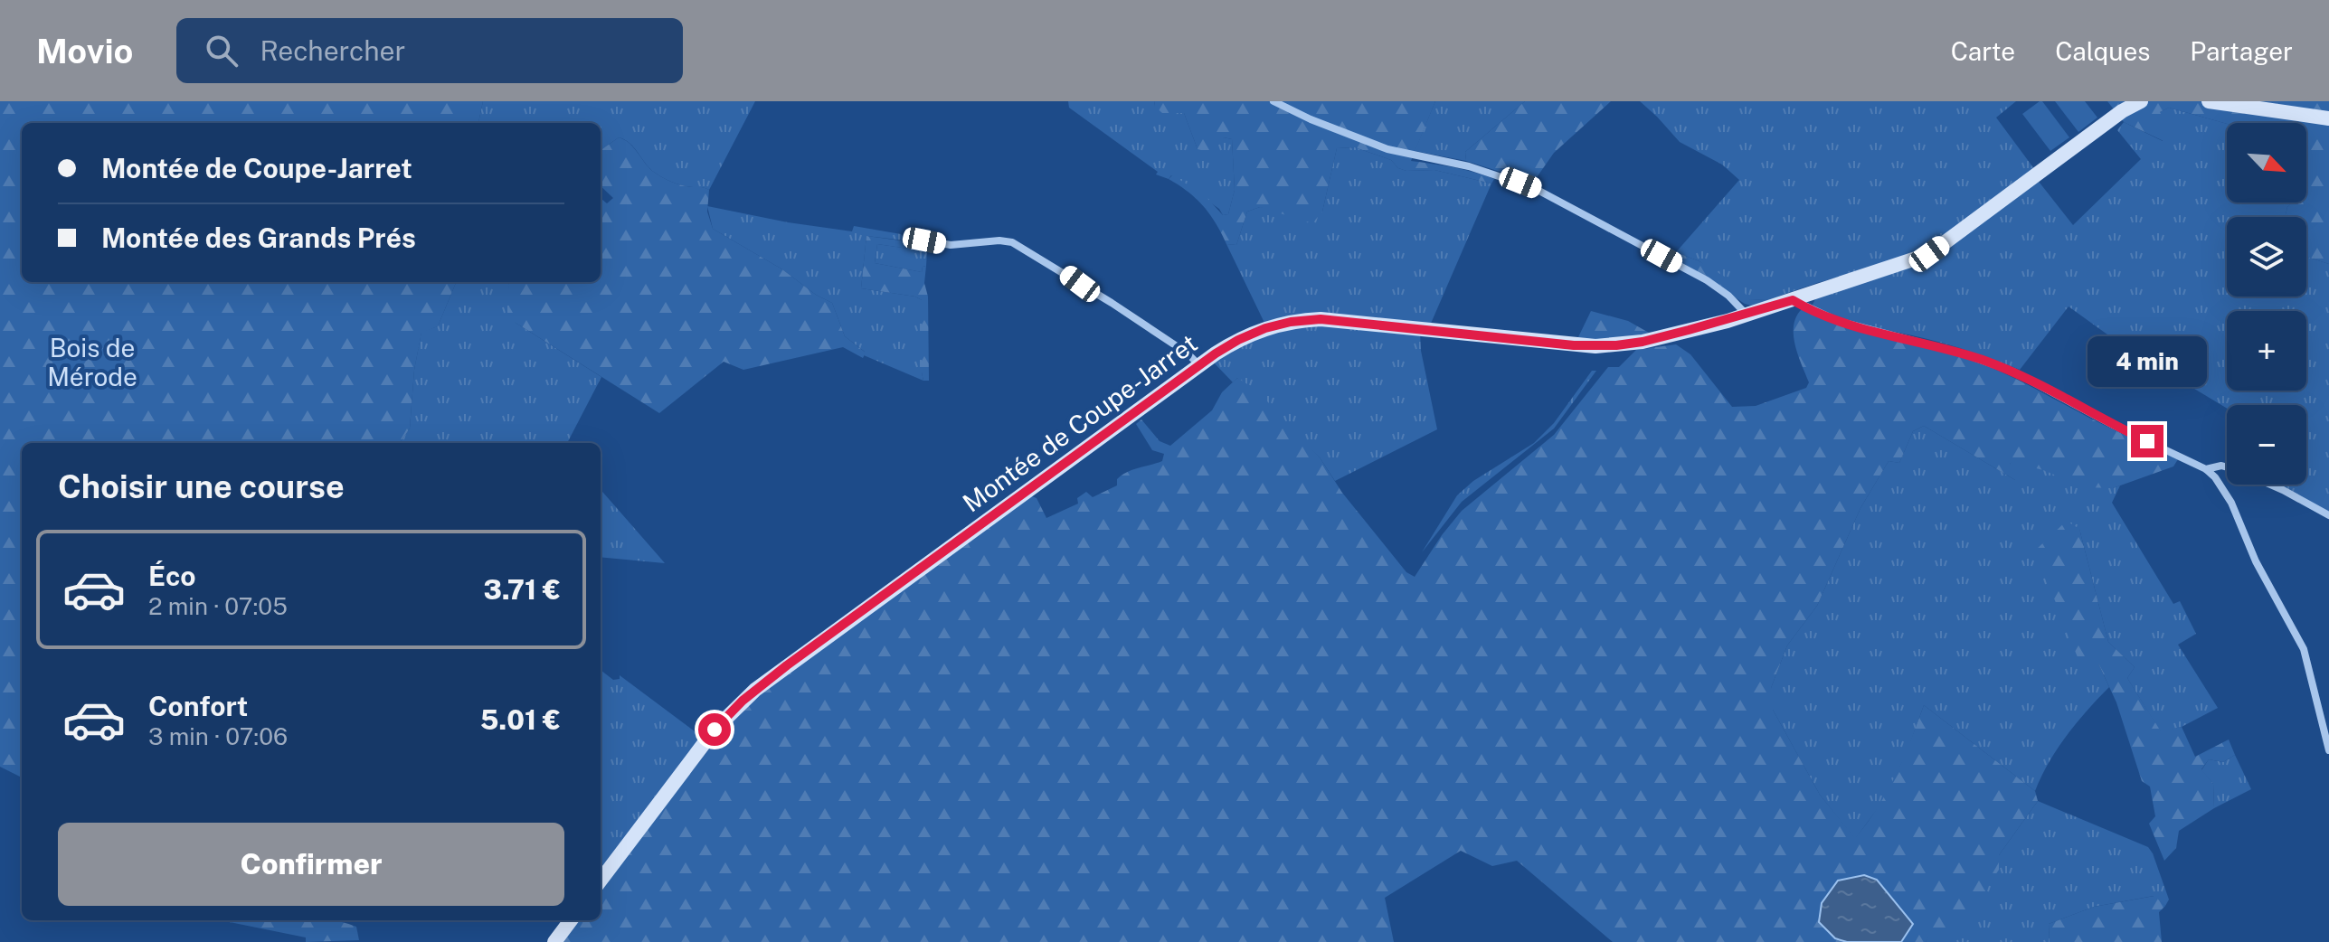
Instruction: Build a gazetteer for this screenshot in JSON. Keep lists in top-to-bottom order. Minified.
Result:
{"streets":{"main road":["Montée de Coupe-Jarret"]},"parks":["Bois de Mérode"],"north":"bottom right","page":{"header":"Movio","search":"Rechercher","nav":["Carte","Calques","Partager"],"map_buttons":["+","−"],"banner":["Montée de Coupe-Jarret","Montée des Grands Prés"],"bubble":"4 min","heading":"Choisir une course","list":[{"name":"Éco","note":"2 min · 07:05","value":"3.71 €"},{"name":"Confort","note":"3 min · 07:06","value":"5.01 €"}],"buttons":"Confirmer"}}
